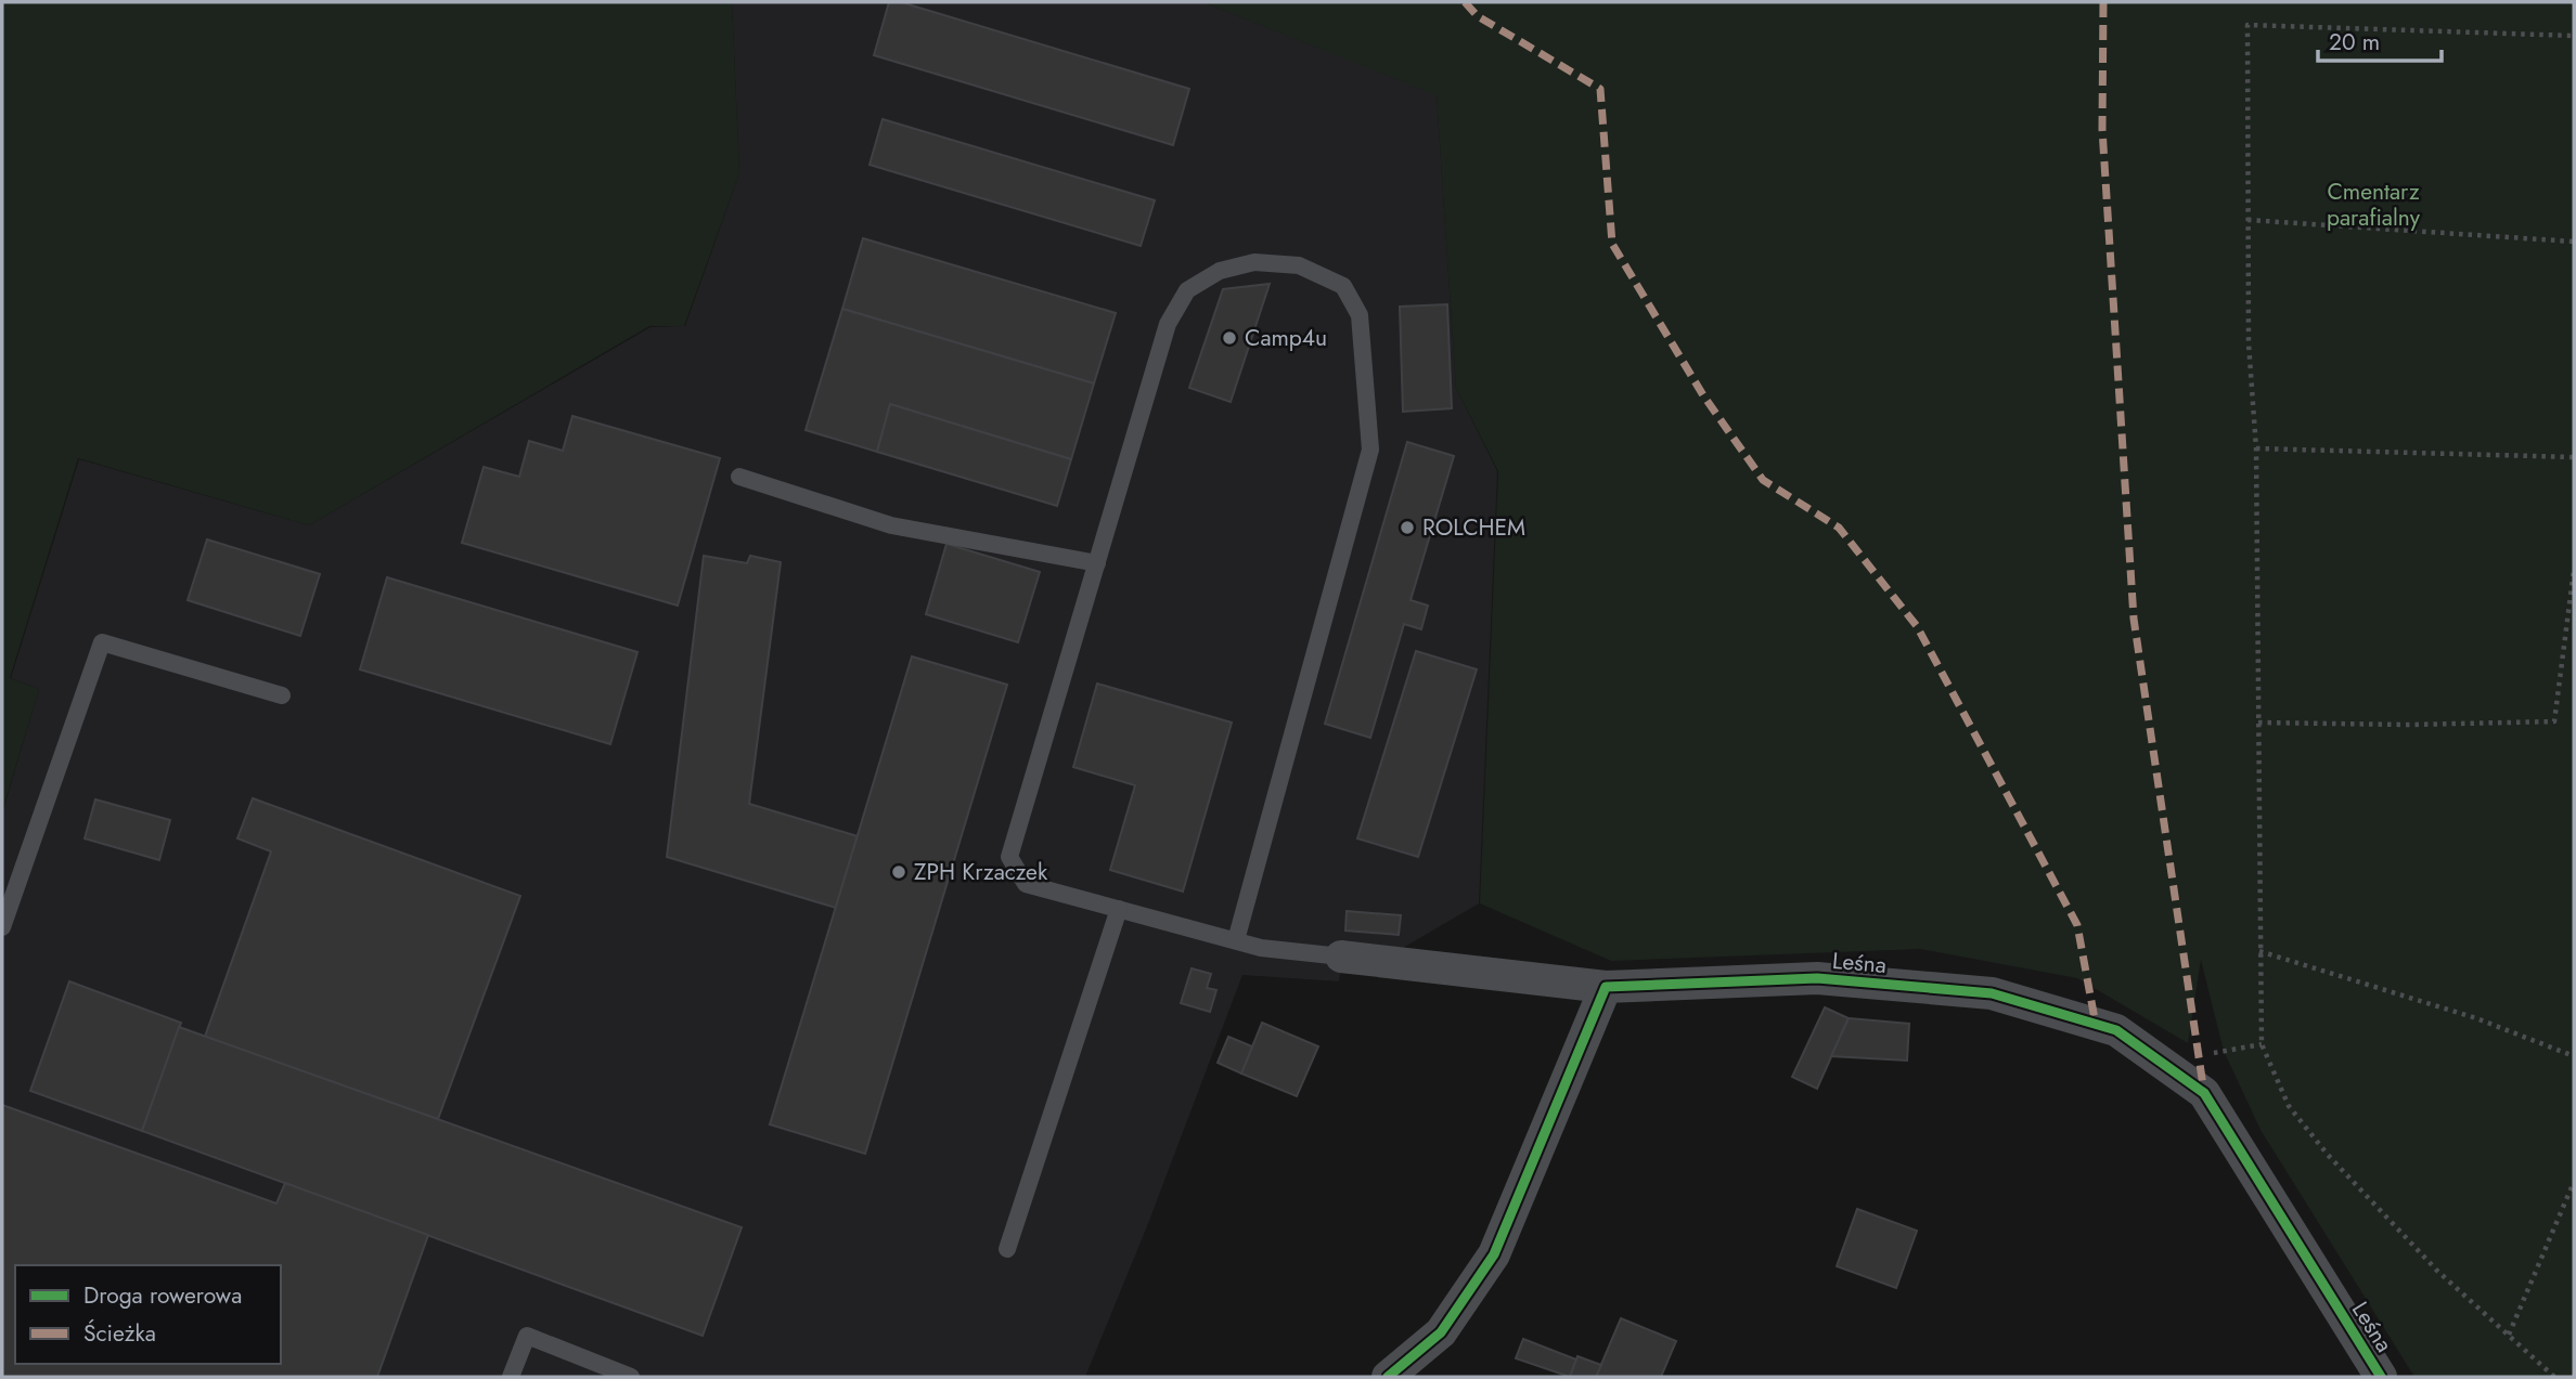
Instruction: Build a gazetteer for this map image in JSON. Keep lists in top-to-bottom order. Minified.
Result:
{"streets":{"street":["Leśna"]},"parks":["Cmentarz parafialny"],"places":["Camp4u","ROLCHEM","ZPH Krzaczek"],"legend":["Droga rowerowa","Ścieżka"],"scale_bar":"20 m"}
